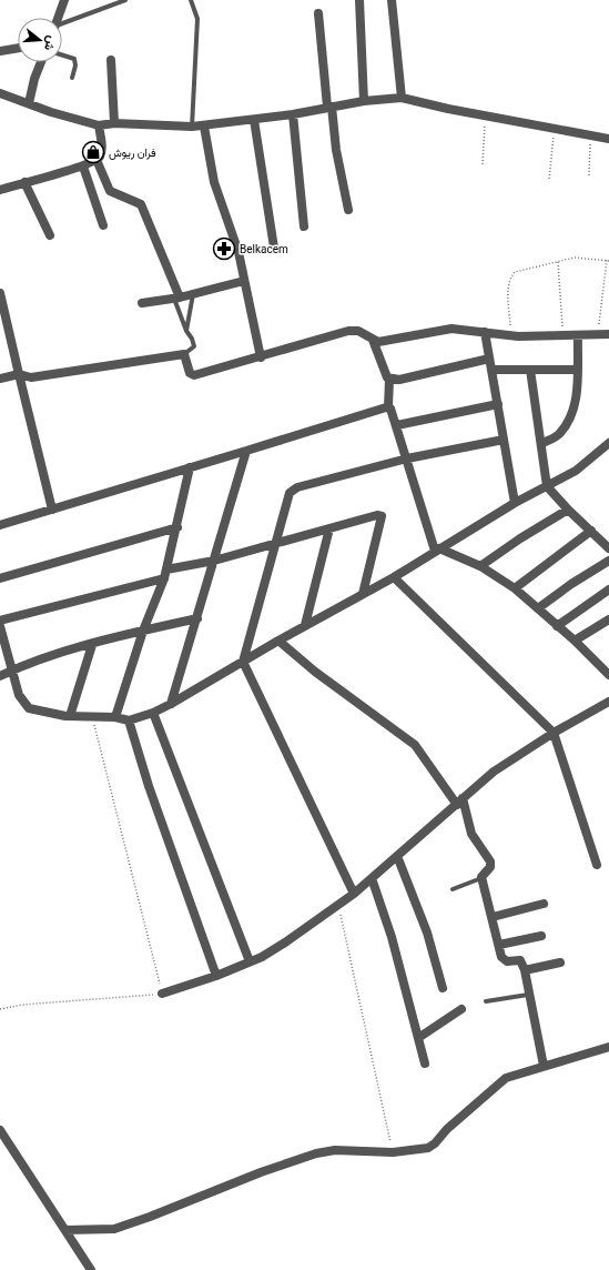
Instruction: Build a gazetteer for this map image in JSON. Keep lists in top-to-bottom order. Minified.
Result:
{"places":{"shop":["فران ريوش"],"pharmacy":["Belkacem"]},"north":"right"}
